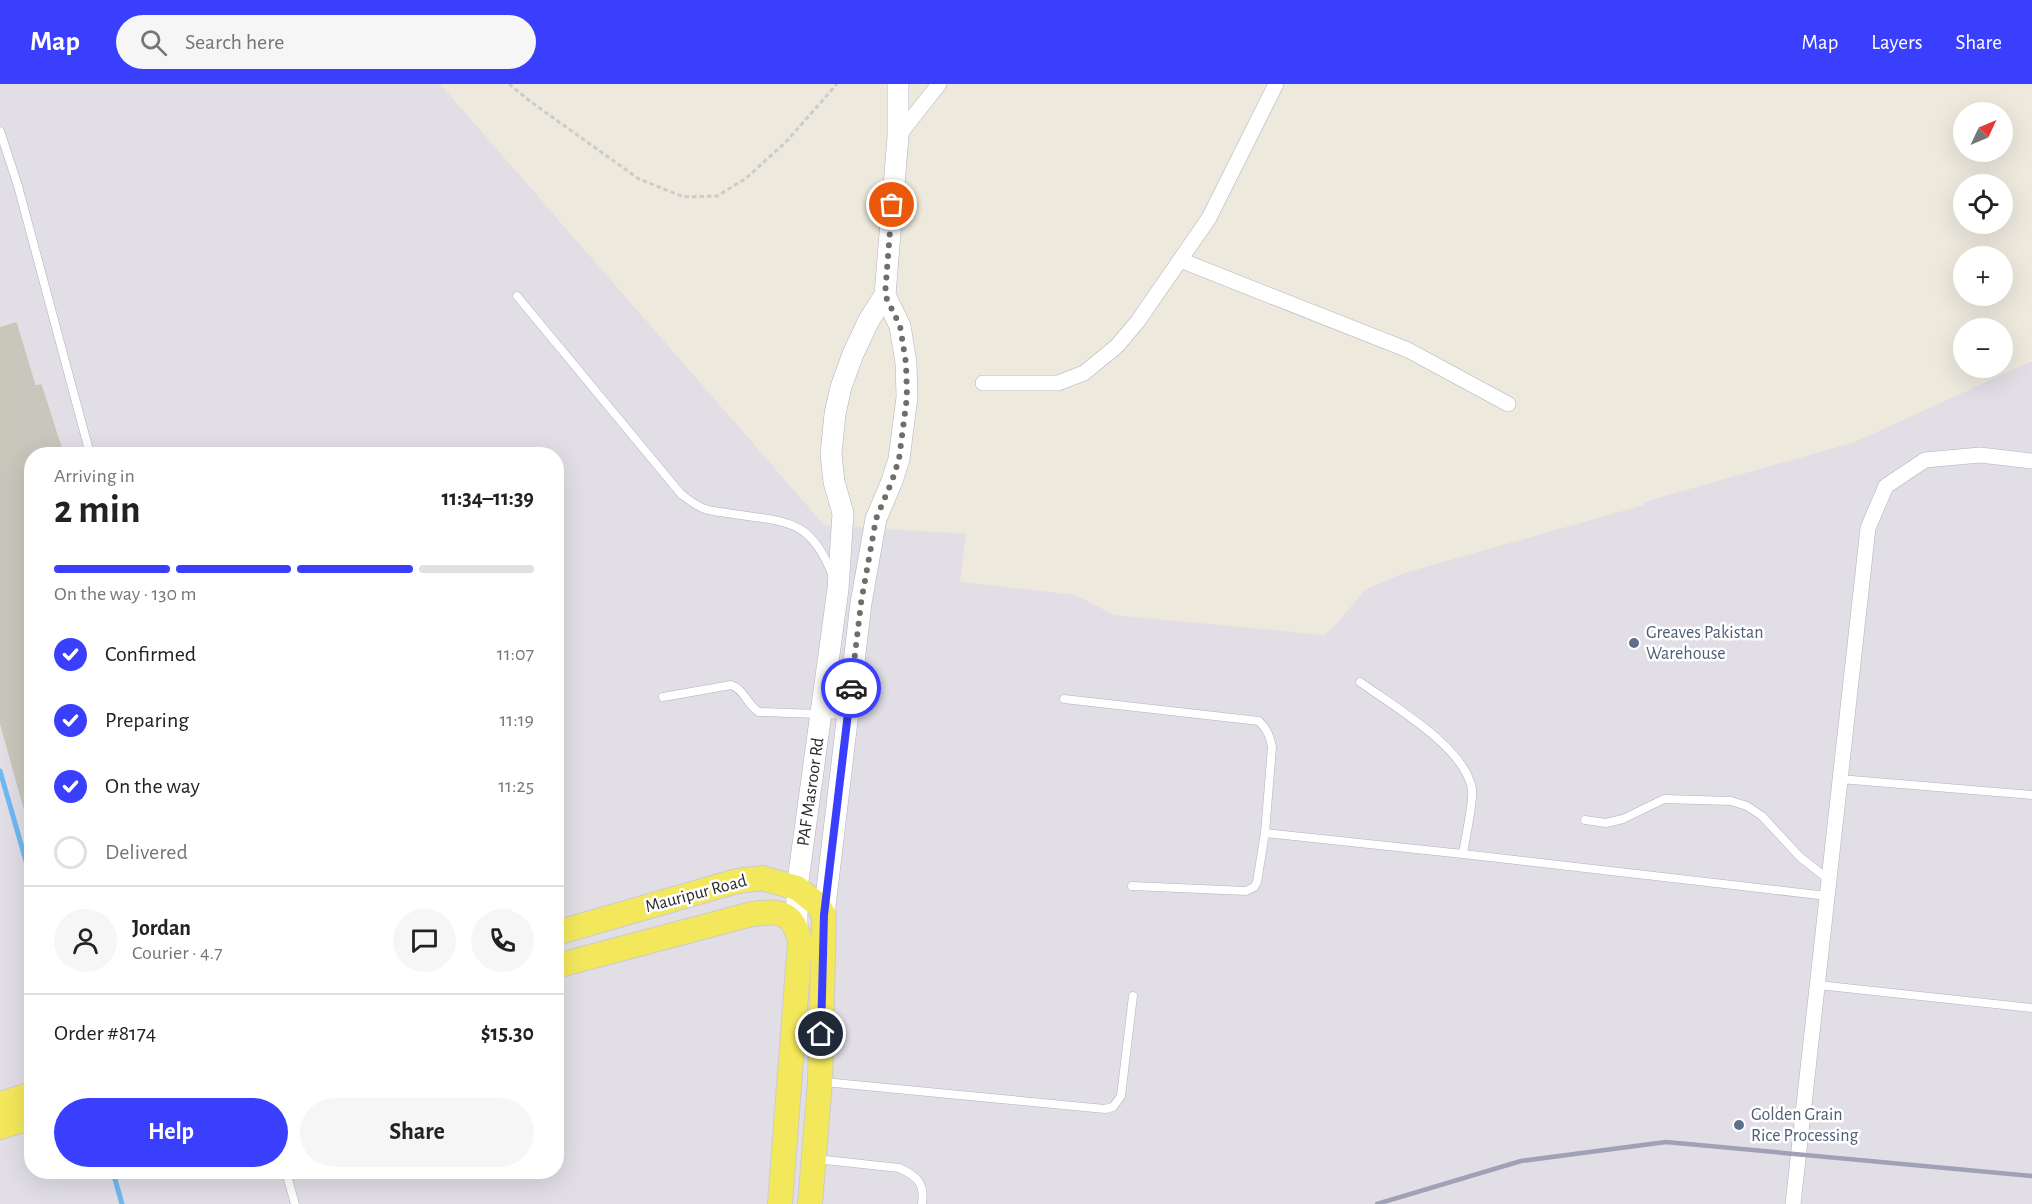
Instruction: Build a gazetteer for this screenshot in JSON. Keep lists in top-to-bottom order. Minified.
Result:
{"streets":{"main road":["PAF Masroor Rd","Mauripur Road"]},"crossings":[["PAF Masroor Rd","Mauripur Road"]],"places":["Greaves Pakistan Warehouse","Golden Grain Rice Processing"],"north":"top right","page":{"header":"Map","search":"Search here","nav":["Map","Layers","Share"],"map_buttons":["+","−"],"heading":["2 min","Arriving in","11:34–11:39"],"panel":["Jordan","Courier · 4.7","Order #8174","$15.30"],"bar":"On the way · 130 m","list":[["Confirmed","11:07"],["Preparing","11:19"],["On the way","11:25"],"Delivered"],"buttons":["Help","Share"]}}
